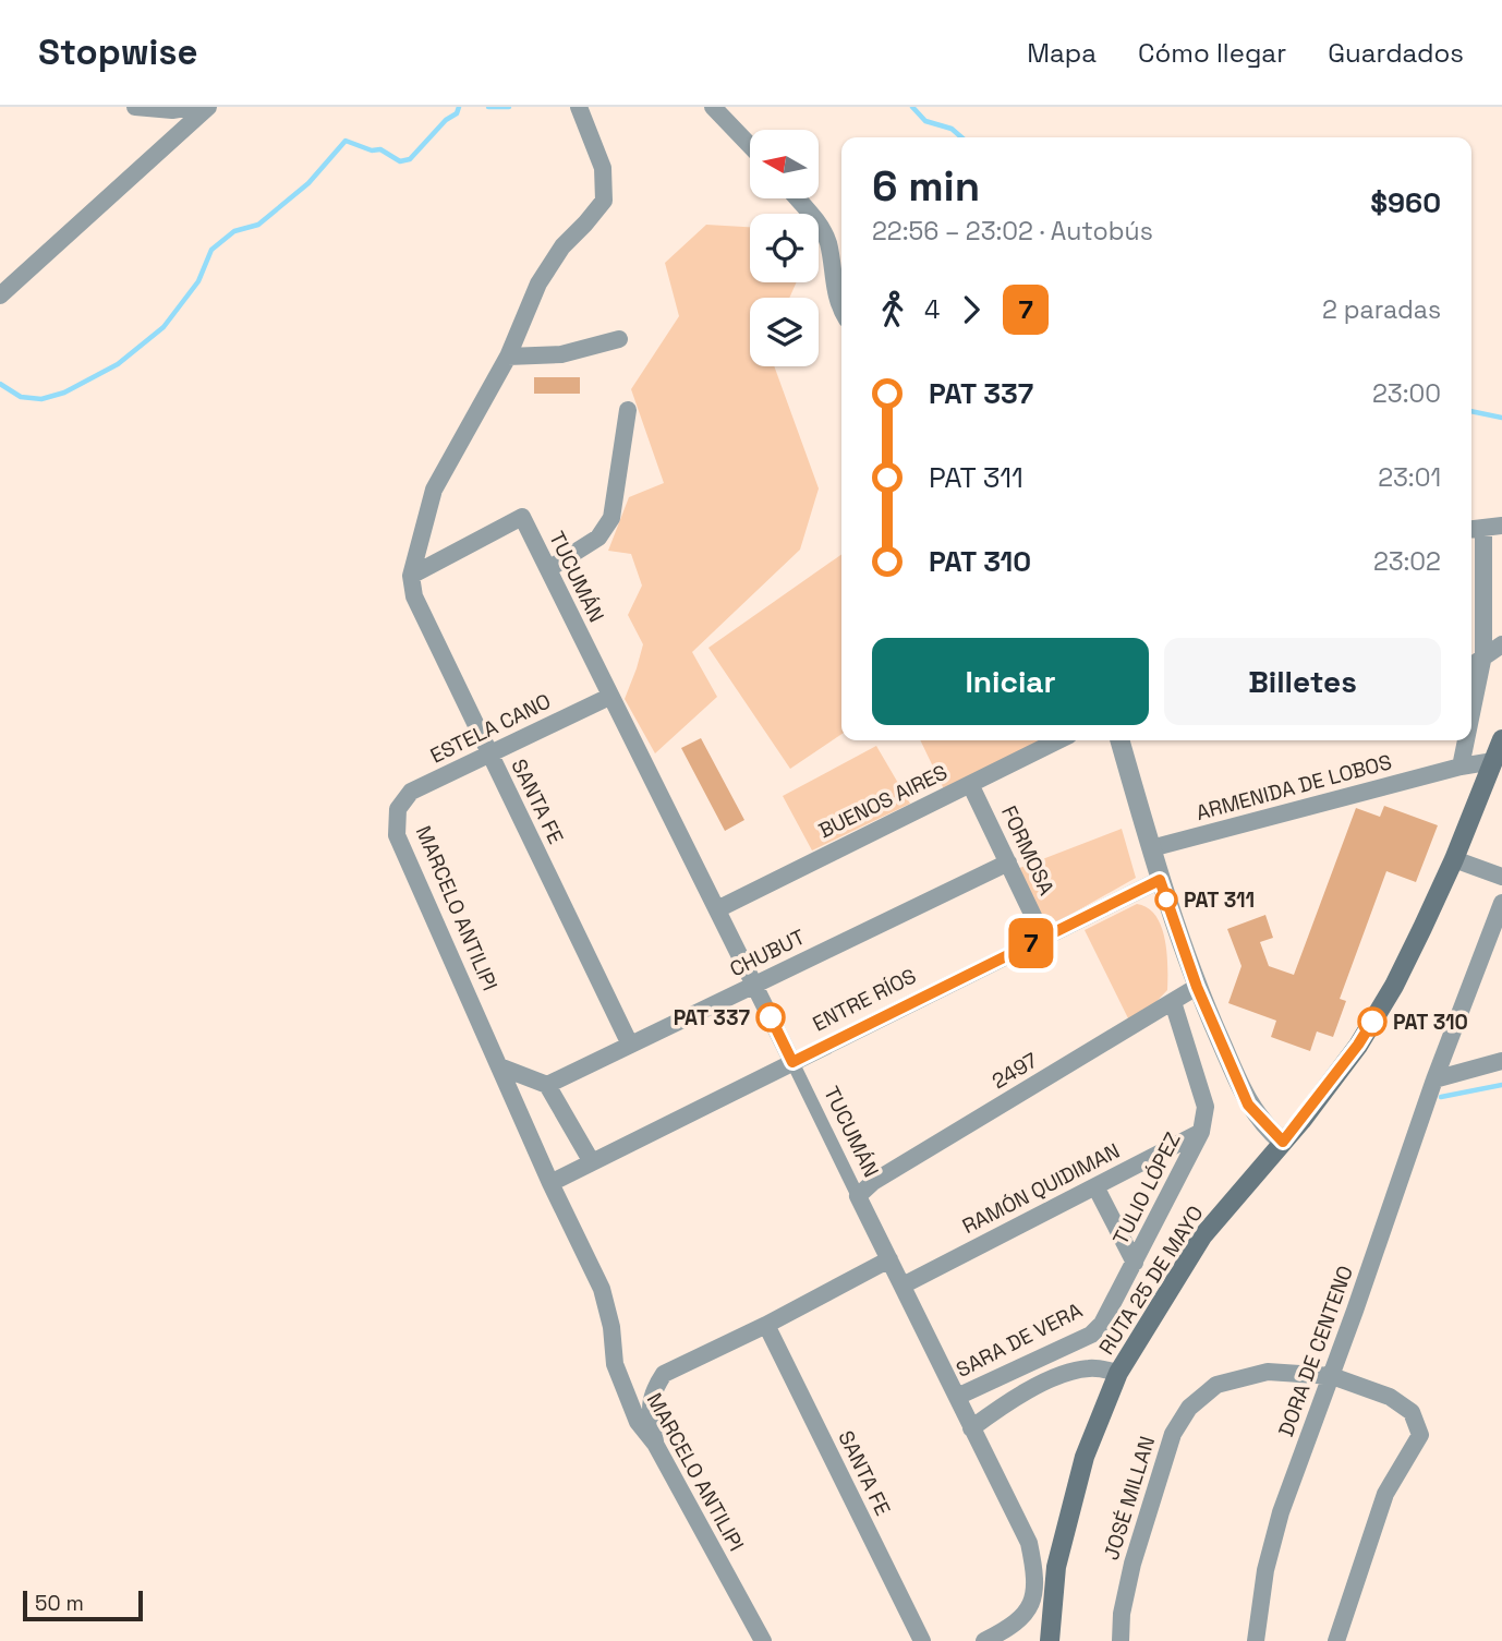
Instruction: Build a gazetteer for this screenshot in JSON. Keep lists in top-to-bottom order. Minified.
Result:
{"streets":{"main road":["RUTA 25 DE MAYO"],"street":["TUCUMÁN","ESTELA CANO","ARMENIDA DE LOBOS","SANTA FE","BUENOS AIRES","FORMOSA","MARCELO ANTILIPI","CHUBUT","ENTRE RÍOS","2497","RAMÓN QUIDIMAN","TULIO LÓPEZ","SARA DE VERA","DORA DE CENTENO","JOSÉ MILLAN"]},"crossings":[["TUCUMÁN","ESTELA CANO"],["TUCUMÁN","SANTA FE"],["TUCUMÁN","BUENOS AIRES"],["TUCUMÁN","CHUBUT"],["TUCUMÁN","ENTRE RÍOS"],["TUCUMÁN","2497"],["TUCUMÁN","RAMÓN QUIDIMAN"],["TUCUMÁN","SARA DE VERA"],["ESTELA CANO","SANTA FE"],["ESTELA CANO","MARCELO ANTILIPI"],["ARMENIDA DE LOBOS","RUTA 25 DE MAYO"],["SANTA FE","CHUBUT"],["BUENOS AIRES","FORMOSA"],["FORMOSA","CHUBUT"],["FORMOSA","ENTRE RÍOS"],["MARCELO ANTILIPI","ENTRE RÍOS"],["2497","TULIO LÓPEZ"],["RAMÓN QUIDIMAN","TULIO LÓPEZ"],["TULIO LÓPEZ","SARA DE VERA"],["DORA DE CENTENO","JOSÉ MILLAN"]],"places":["PAT 311","PAT 337","PAT 310"],"lines":["bus line 7"],"scale_bar":"50 m","north":"left","page":{"header":"Stopwise","nav":["Mapa","Cómo llegar","Guardados"],"on_map":"7","heading":["6 min","22:56 – 23:02 · Autobús","$960"],"legs":["4","7","2 paradas"],"list":[{"name":"PAT 337","value":"23:00"},{"name":"PAT 311","value":"23:01"},{"name":"PAT 310","value":"23:02"}],"buttons":["Iniciar","Billetes"],"scale":"50 m"}}
